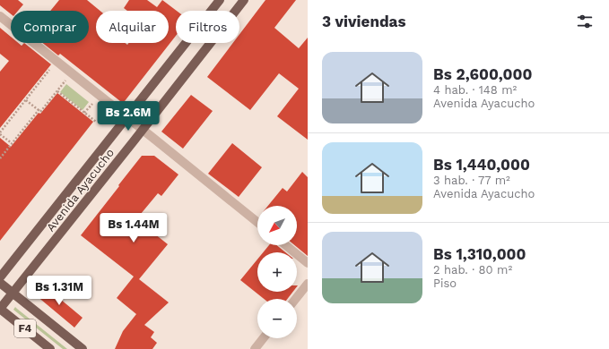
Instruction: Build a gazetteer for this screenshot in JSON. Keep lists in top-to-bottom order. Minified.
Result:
{"streets":{"main road":["Avenida Ayacucho","F4"]},"crossings":[["Avenida Ayacucho","F4"]],"north":"bottom left","page":{"heading":"3 viviendas","chip":["Comprar","Alquilar","Filtros"],"list":[{"name":"Bs 2,600,000","note":"4 hab. · 148 m² · Avenida Ayacucho"},{"name":"Bs 1,440,000","note":"3 hab. · 77 m² · Avenida Ayacucho"},{"name":"Bs 1,310,000","note":"2 hab. · 80 m² · Piso"}],"price":["Bs 2.6M","Bs 1.44M","Bs 1.31M"],"map_buttons":["+","−"]}}
